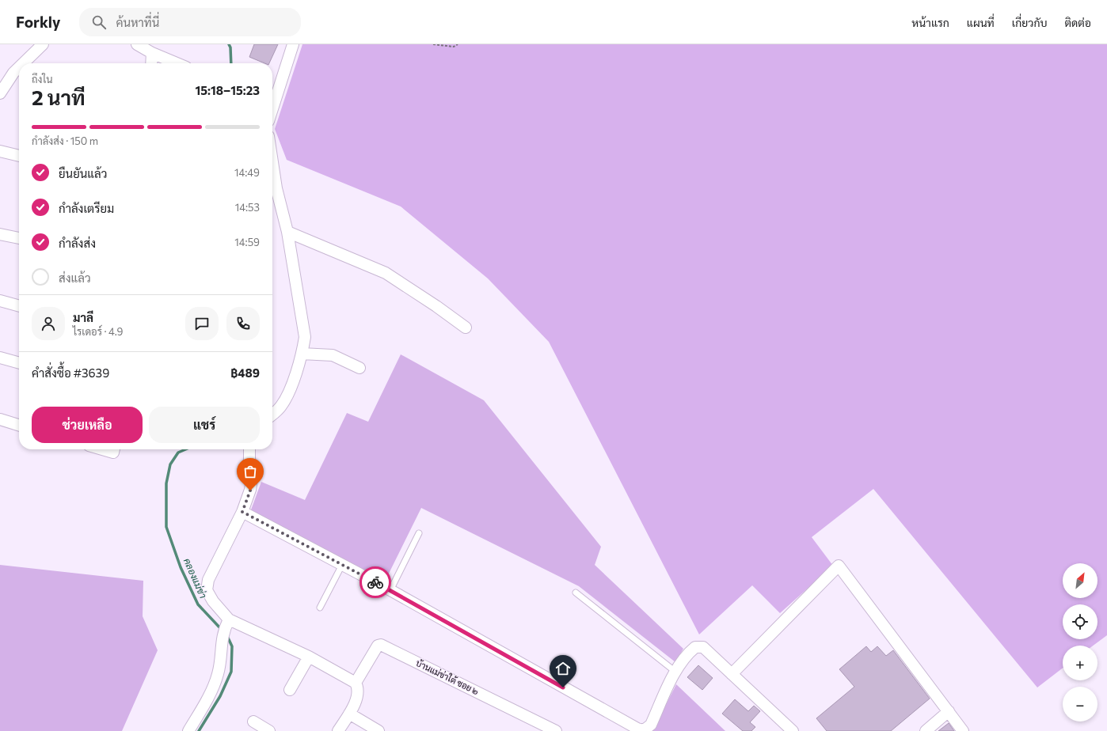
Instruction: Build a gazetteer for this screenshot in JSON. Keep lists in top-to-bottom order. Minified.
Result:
{"streets":{"street":["บ้านแม่ข่าใต้ ซอย ๒"]},"water":["คลองแม่ข่า"],"north":"top right","page":{"header":"Forkly","search":"ค้นหาที่นี่","nav":["หน้าแรก","แผนที่","เกี่ยวกับ","ติดต่อ"],"heading":["2 นาที","ถึงใน","15:18–15:23"],"panel":["มาลี","ไรเดอร์ · 4.9","คำสั่งซื้อ #3639","฿489"],"bar":"กำลังส่ง · 150 m","list":[["ยืนยันแล้ว","14:49"],["กำลังเตรียม","14:53"],["กำลังส่ง","14:59"],"ส่งแล้ว"],"buttons":["ช่วยเหลือ","แชร์"],"map_buttons":["+","−"]}}
